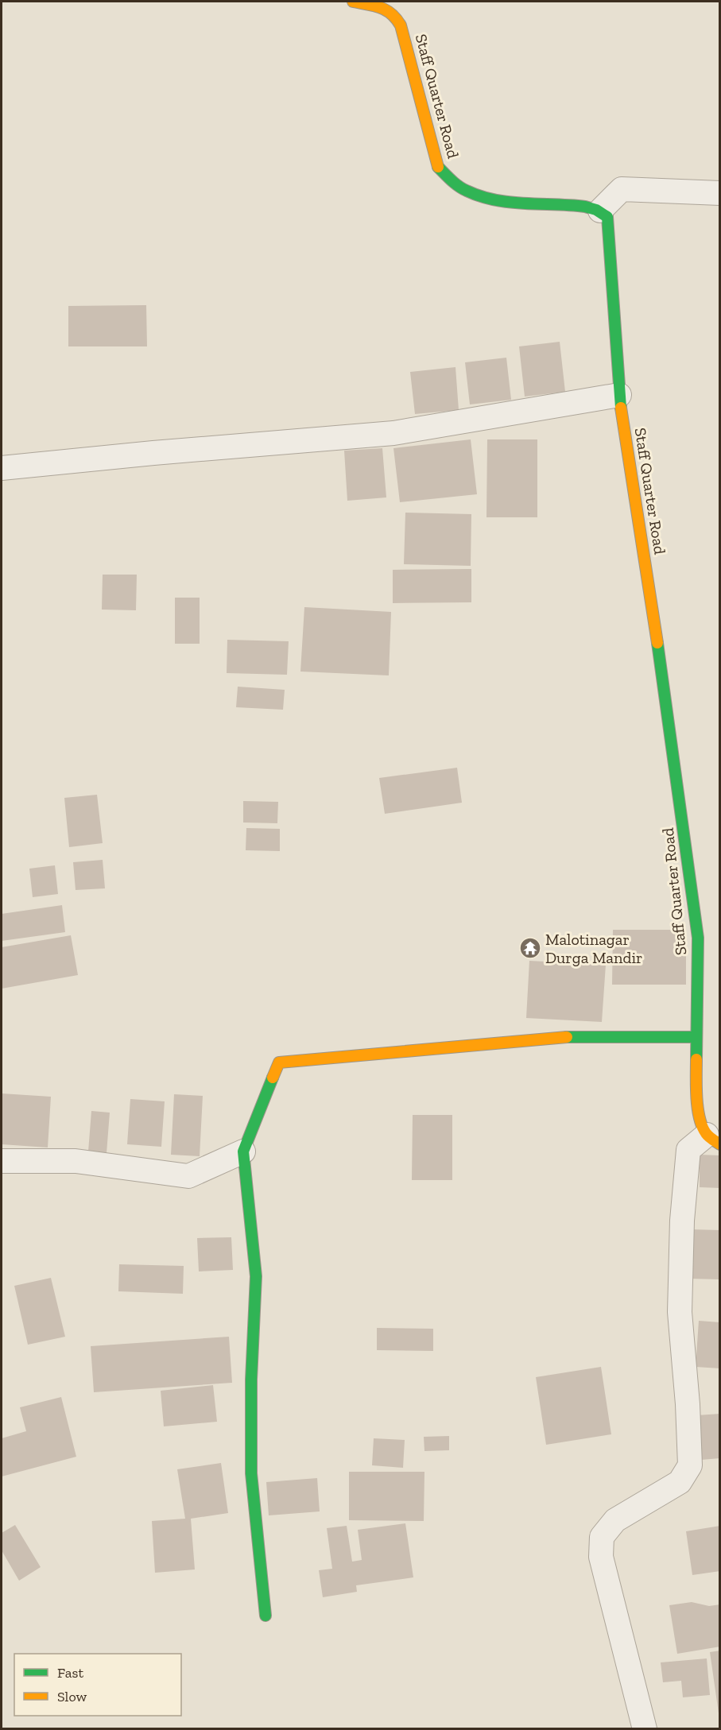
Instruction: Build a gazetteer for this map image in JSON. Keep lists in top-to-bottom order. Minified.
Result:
{"streets":{"street":["Staff Quarter Road"]},"places":{"temple":["Malotinagar Durga Mandir"]},"legend":["Fast","Slow"]}
